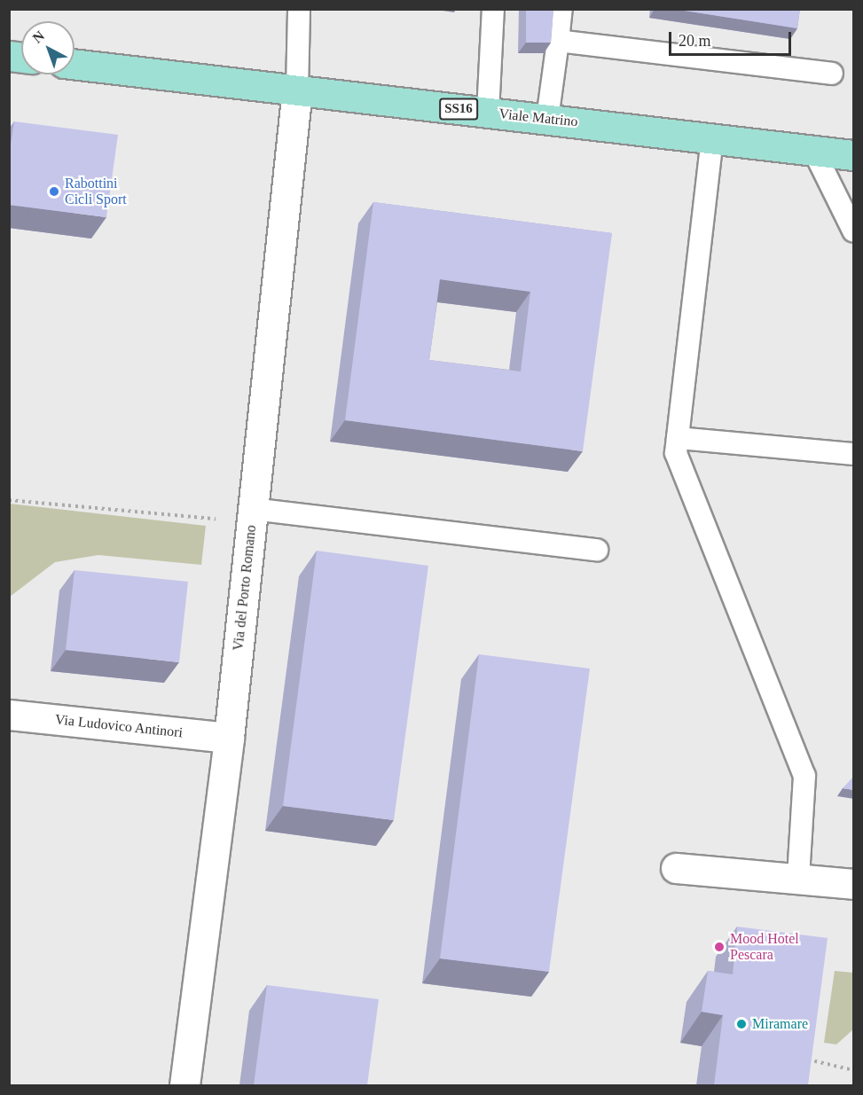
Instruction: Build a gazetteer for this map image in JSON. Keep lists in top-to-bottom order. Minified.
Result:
{"streets":{"main road":["SS16","Viale Matrino"],"street":["Via del Porto Romano","Via Ludovico Antinori"]},"crossings":[["Viale Matrino","Via del Porto Romano"],["Via del Porto Romano","Via Ludovico Antinori"]],"places":["Rabottini Cicli Sport","Mood Hotel Pescara","Miramare"],"scale_bar":"20 m","north":"top left"}
